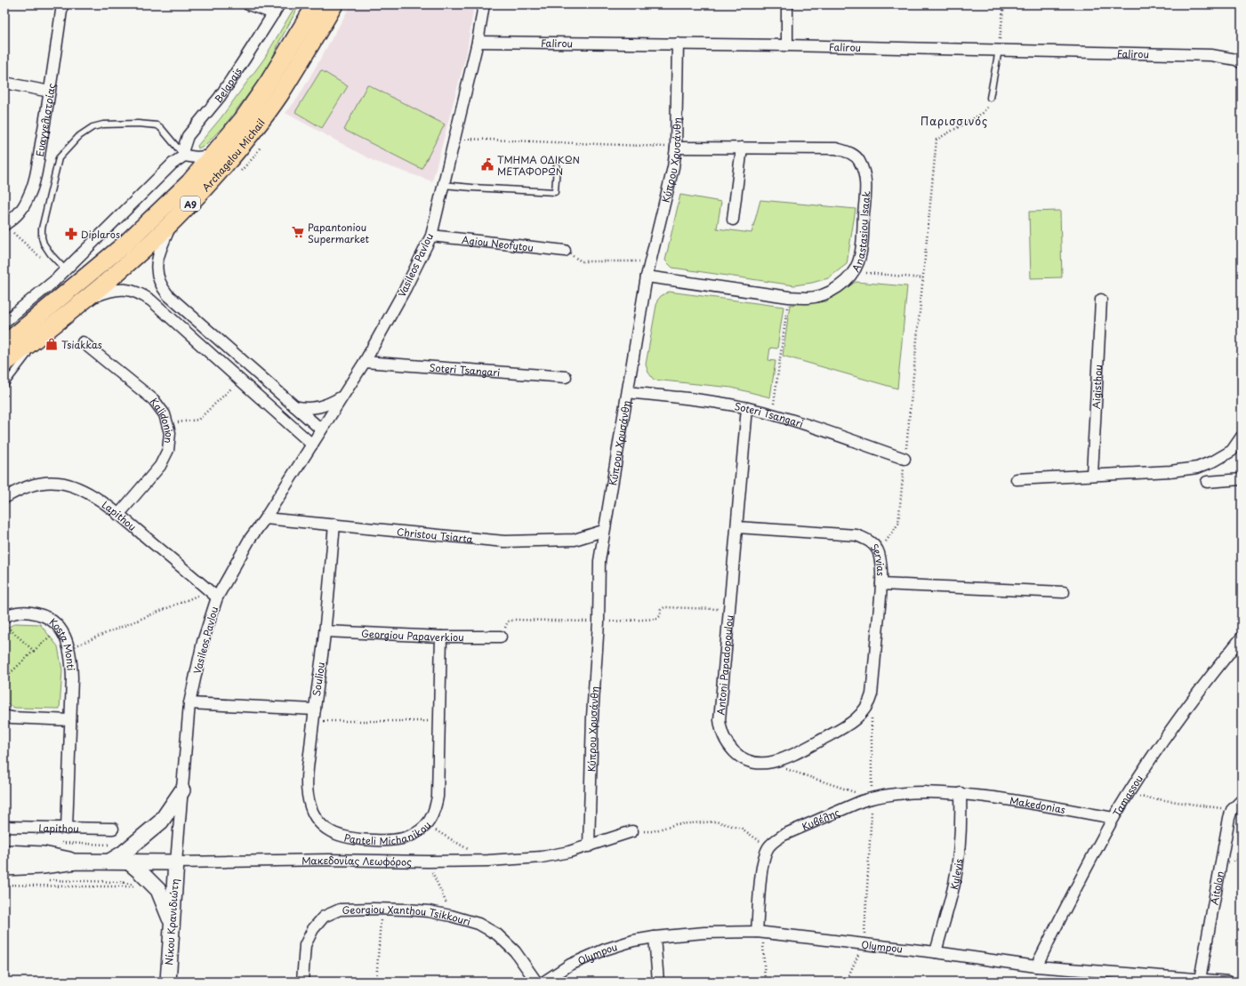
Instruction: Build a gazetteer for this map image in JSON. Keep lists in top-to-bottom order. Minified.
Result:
{"streets":{"main road":["Archagelou Michail","A9","Μακεδονίας Λεωφόρος","Νίκου Κρανιδιώτη"],"street":["Falirou","Belapais","Ευαγγελιστρίας","Κύπρου Χρυσάνθη","Anastasiou Isaak","Agiou Neofytou","Vasileos Pavlou","Soteri Tsangari","Aigisthou","Kalidonion","Lapithou","Christou Tsiarta","Servias","Georgiou Papaverkiou","Kosta Monti","Antoni Papadopoulou","Souliou","Tamassou","Makedonias","Κυβέλης","Panteli Michanikou","Kylevis","Aitolon","Georgiou Xanthou Tsikkouri","Olympou"]},"crossings":[["Falirou","Κύπρου Χρυσάνθη"],["Falirou","Vasileos Pavlou"],["Κύπρου Χρυσάνθη","Anastasiou Isaak"],["Κύπρου Χρυσάνθη","Soteri Tsangari"],["Κύπρου Χρυσάνθη","Christou Tsiarta"],["Κύπρου Χρυσάνθη","Μακεδονίας Λεωφόρος"],["Agiou Neofytou","Vasileos Pavlou"],["Vasileos Pavlou","Soteri Tsangari"],["Vasileos Pavlou","Lapithou"],["Vasileos Pavlou","Christou Tsiarta"],["Vasileos Pavlou","Souliou"],["Vasileos Pavlou","Μακεδονίας Λεωφόρος"],["Vasileos Pavlou","Νίκου Κρανιδιώτη"],["Soteri Tsangari","Antoni Papadopoulou"],["Kalidonion","Lapithou"],["Lapithou","Kosta Monti"],["Christou Tsiarta","Souliou"],["Servias","Antoni Papadopoulou"],["Georgiou Papaverkiou","Souliou"],["Georgiou Papaverkiou","Panteli Michanikou"],["Souliou","Panteli Michanikou"],["Tamassou","Makedonias"],["Tamassou","Olympou"],["Makedonias","Κυβέλης"],["Makedonias","Kylevis"],["Κυβέλης","Kylevis"],["Μακεδονίας Λεωφόρος","Νίκου Κρανιδιώτη"],["Kylevis","Olympou"],["Aitolon","Olympou"]],"districts":["Παρισσινός"],"places":{"public building":["ΤΜΗΜΑ ΟΔΙΚΩΝ ΜΕΤΑΦΟΡΩΝ"],"supermarket":["Papantoniou Supermarket"],"pharmacy":["Diplaros"],"shop":["Tsiakkas"]}}
